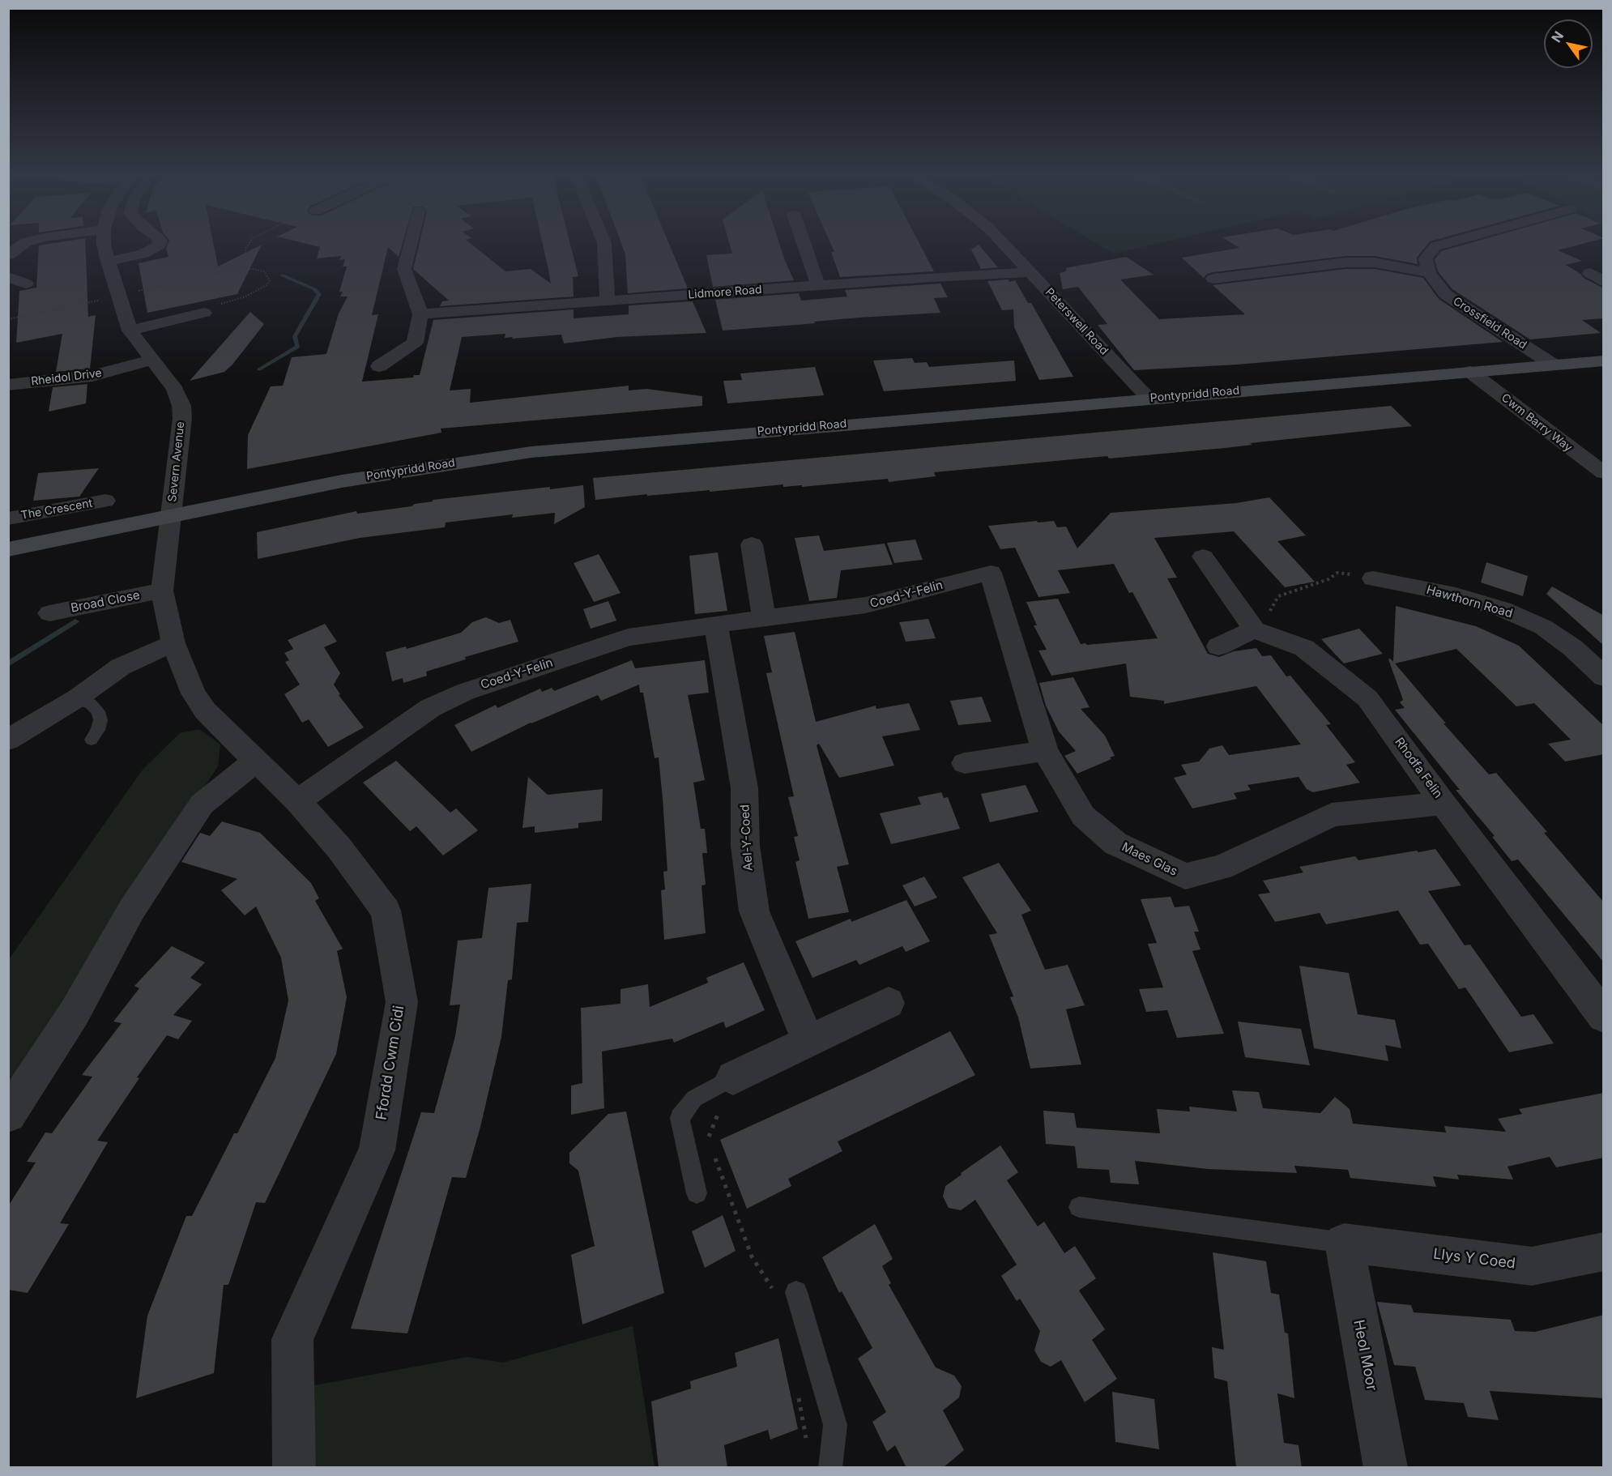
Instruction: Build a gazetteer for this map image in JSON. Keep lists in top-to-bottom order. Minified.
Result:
{"streets":{"main road":["Pontypridd Road"],"street":["Lidmore Road","Peterswell Road","Crossfield Road","Rheidol Drive","Cwm Barry Way","Severn Avenue","The Crescent","Coed-Y-Felin","Broad Close","Hawthorn Road","Rhodfa Felin","Ael-Y-Coed","Maes Glas","Ffordd Cwm Cidi","Llys Y Coed","Heol Moor"]},"crossings":[["Lidmore Road","Peterswell Road"],["Peterswell Road","Pontypridd Road"],["Crossfield Road","Pontypridd Road"],["Rheidol Drive","Severn Avenue"],["Pontypridd Road","Cwm Barry Way"],["Pontypridd Road","Severn Avenue"],["Pontypridd Road","Ffordd Cwm Cidi"],["Severn Avenue","Ffordd Cwm Cidi"],["Coed-Y-Felin","Ael-Y-Coed"],["Coed-Y-Felin","Maes Glas"],["Coed-Y-Felin","Ffordd Cwm Cidi"],["Broad Close","Ffordd Cwm Cidi"],["Rhodfa Felin","Maes Glas"],["Llys Y Coed","Heol Moor"]],"north":"top left"}
